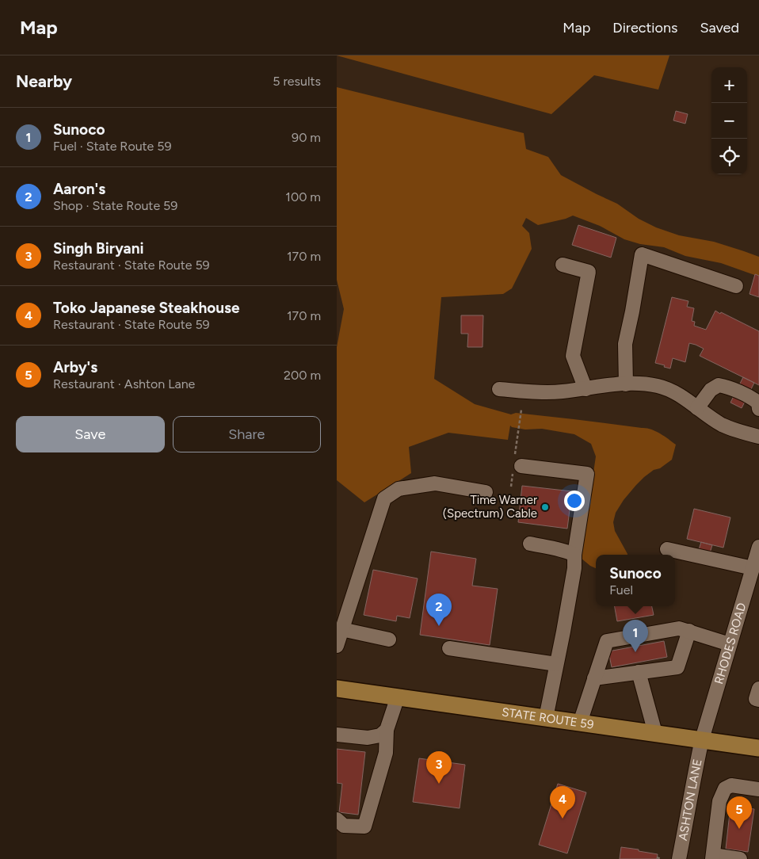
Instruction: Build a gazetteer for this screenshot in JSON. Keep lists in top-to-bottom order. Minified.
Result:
{"streets":{"main road":["STATE ROUTE 59"],"street":["RHODES ROAD","ASHTON LANE"]},"crossings":[["RHODES ROAD","STATE ROUTE 59"],["RHODES ROAD","ASHTON LANE"],["STATE ROUTE 59","ASHTON LANE"]],"places":["Time Warner (Spectrum) Cable"],"page":{"header":"Map","nav":["Map","Directions","Saved"],"heading":["Nearby","5 results"],"map_buttons":["+","−"],"list":[{"mark":"1","name":"Sunoco","note":"Fuel · State Route 59","value":"90 m"},{"mark":"2","name":"Aaron's","note":"Shop · State Route 59","value":"100 m"},{"mark":"3","name":"Singh Biryani","note":"Restaurant · State Route 59","value":"170 m"},{"mark":"4","name":"Toko Japanese Steakhouse","note":"Restaurant · State Route 59","value":"170 m"},{"mark":"5","name":"Arby's","note":"Restaurant · Ashton Lane","value":"200 m"}],"buttons":["Save","Share"],"popup":["Sunoco","Fuel"],"pins":["2","1","3","4","5"]}}
